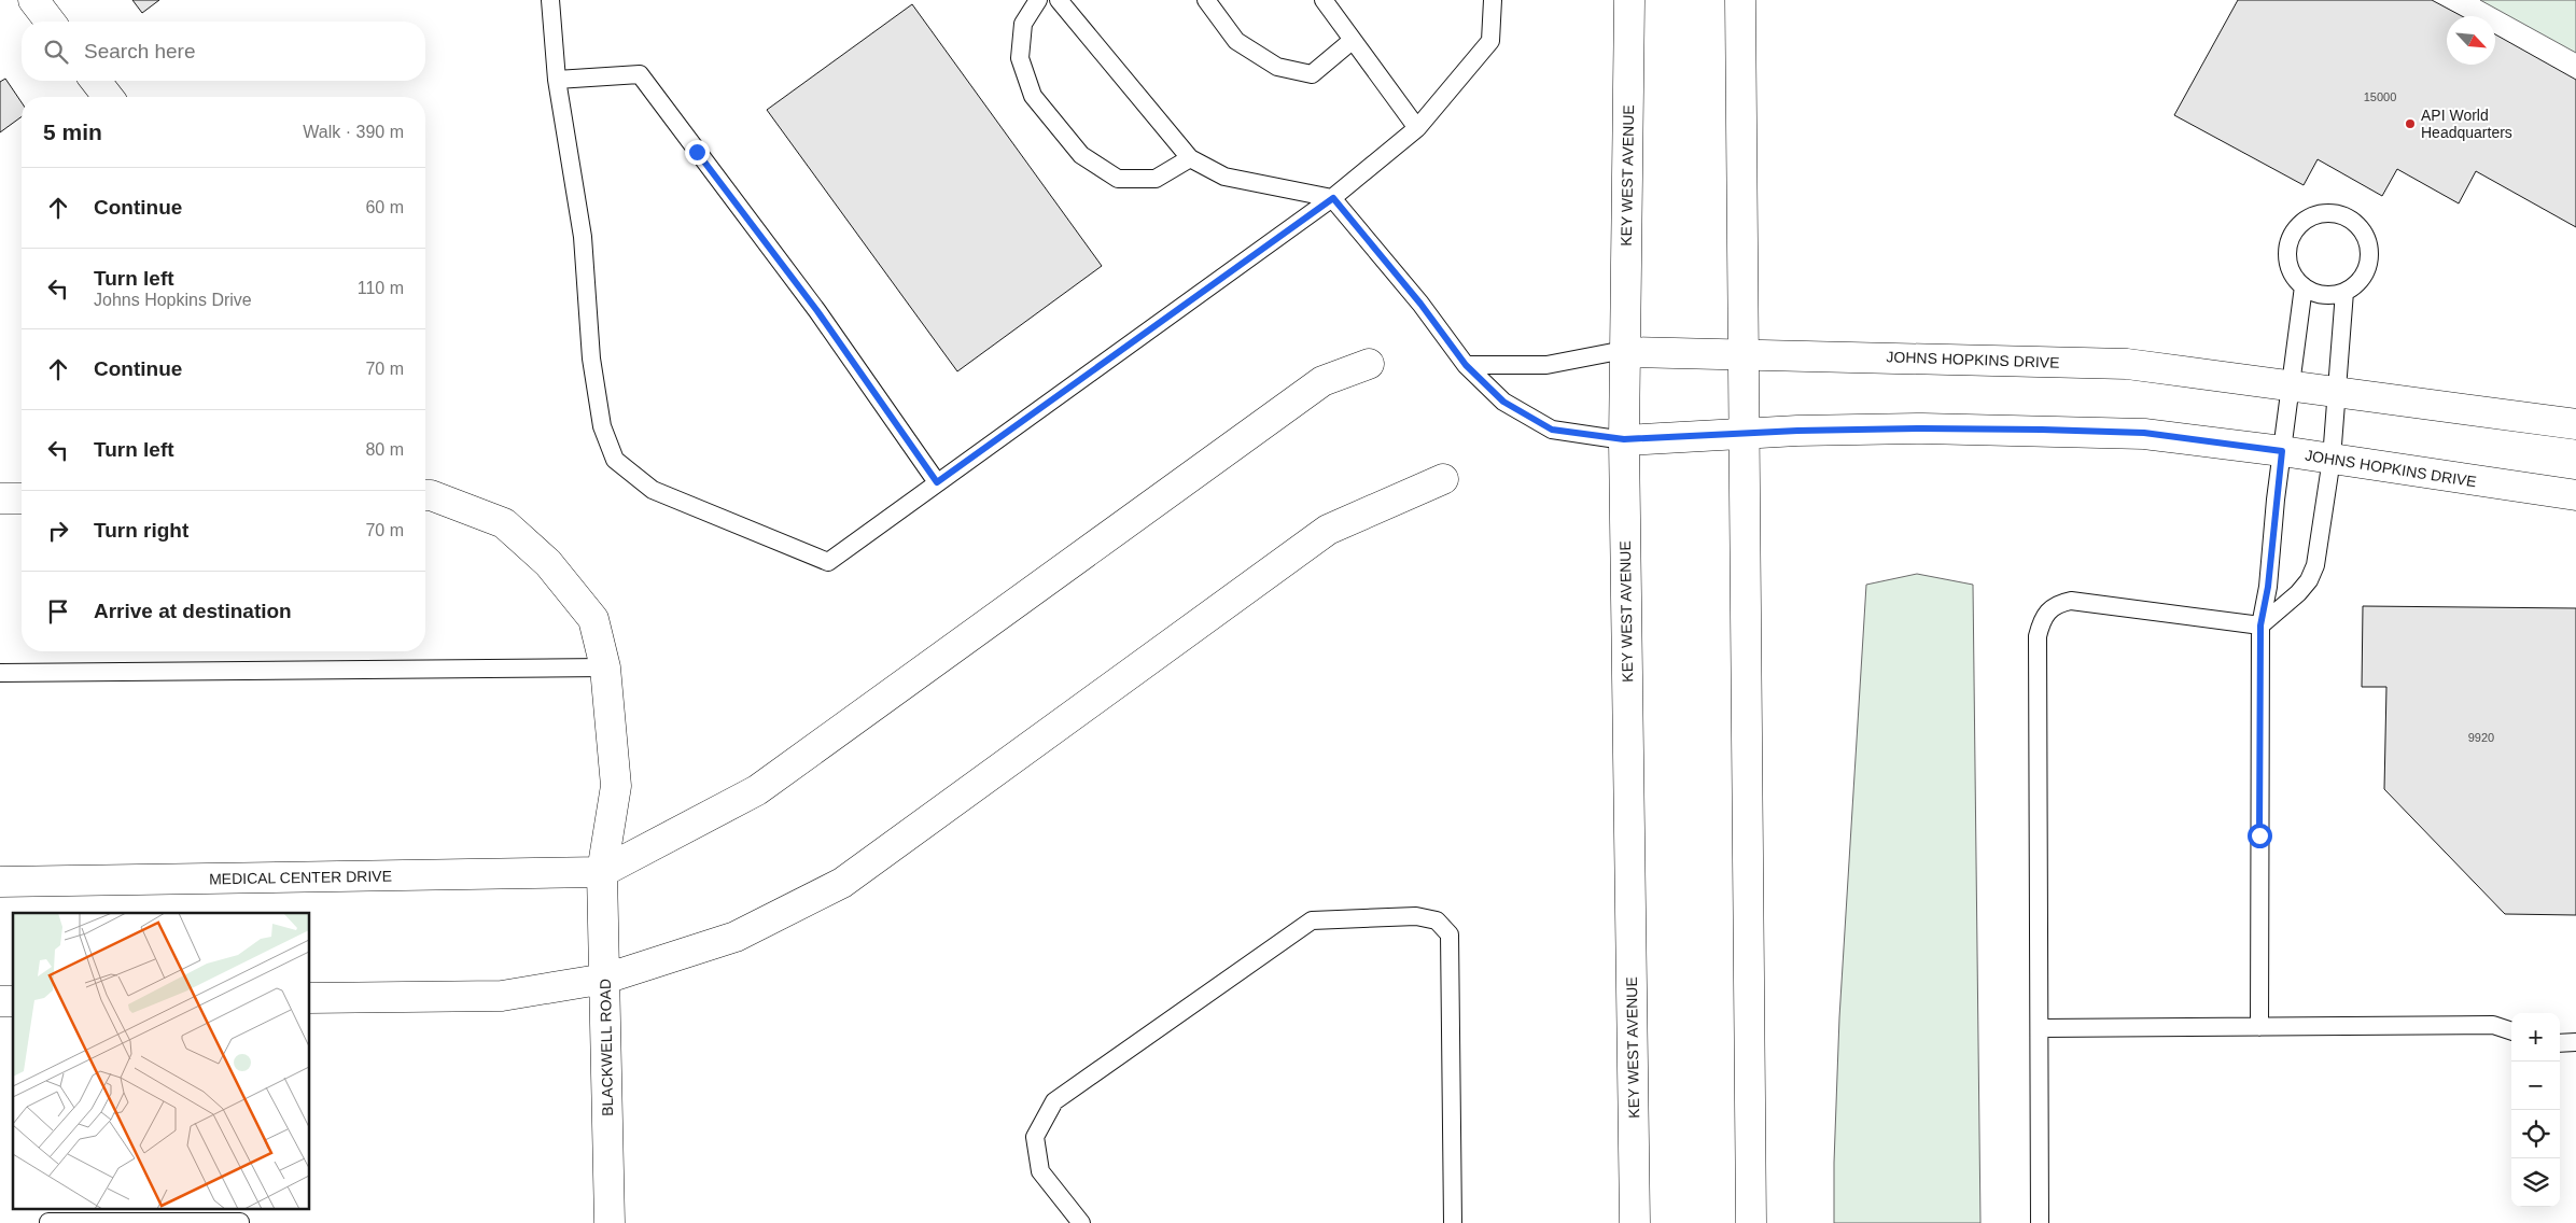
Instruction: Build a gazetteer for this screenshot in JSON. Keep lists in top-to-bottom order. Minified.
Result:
{"streets":{"street":["KEY WEST AVENUE","JOHNS HOPKINS DRIVE","MEDICAL CENTER DRIVE","BLACKWELL ROAD"]},"crossings":[["KEY WEST AVENUE","JOHNS HOPKINS DRIVE"],["MEDICAL CENTER DRIVE","BLACKWELL ROAD"]],"places":["API World Headquarters"],"house_numbers":["15000","9920"],"north":"bottom right","page":{"search":"Search here","heading":["5 min","Walk · 390 m"],"list":[["Continue","60 m"],["Turn left","Johns Hopkins Drive","110 m"],["Continue","70 m"],["Turn left","80 m"],["Turn right","70 m"],"Arrive at destination"],"map_buttons":["+","−"]}}
